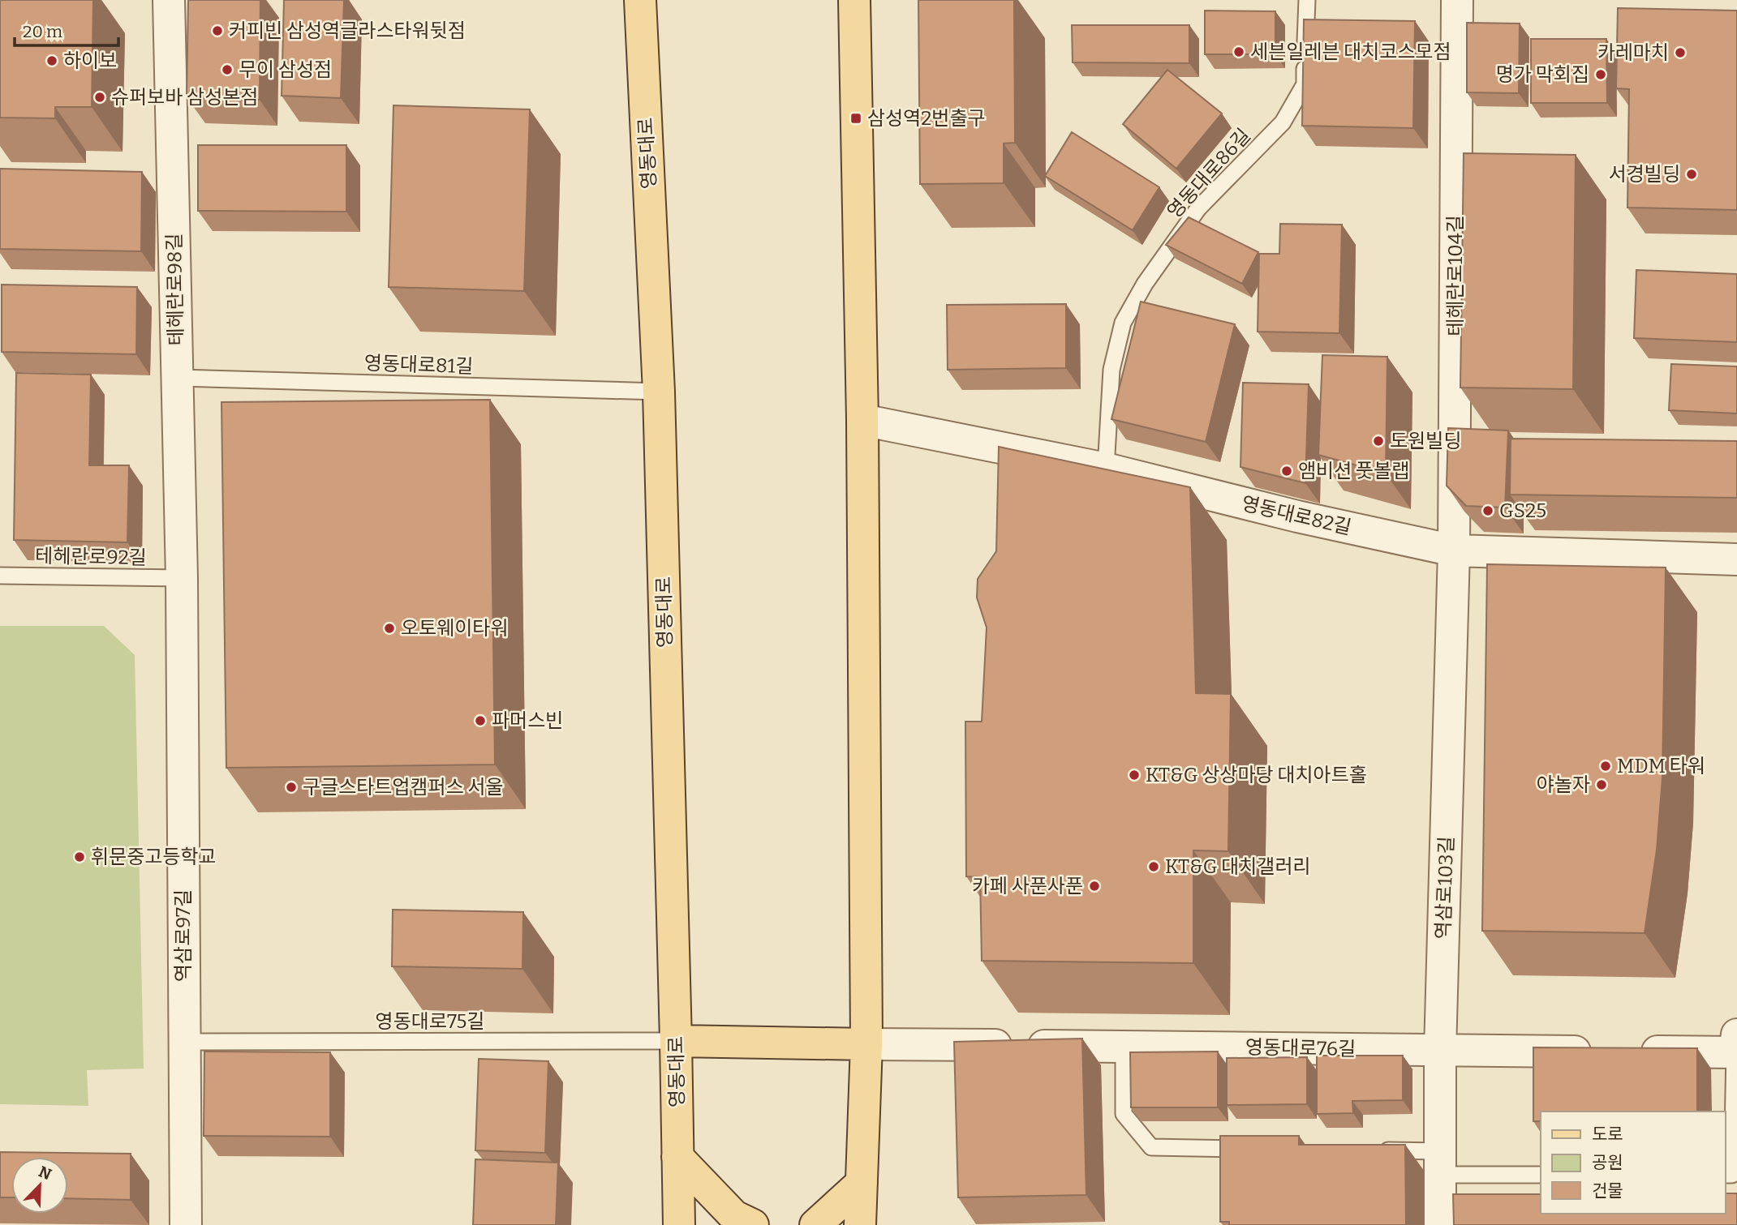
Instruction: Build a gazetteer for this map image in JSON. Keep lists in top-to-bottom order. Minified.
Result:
{"streets":{"main road":["영동대로"],"street":["테헤란로104길","테헤란로98길","영동대로82길","역삼로103길","역삼로97길","영동대로76길"],"lane":["영동대로86길","영동대로81길","테헤란로92길","영동대로75길"]},"crossings":[["영동대로","영동대로81길"],["영동대로","영동대로75길"],["영동대로86길","영동대로82길"],["테헤란로104길","영동대로82길"],["테헤란로104길","역삼로103길"],["테헤란로98길","영동대로81길"],["테헤란로98길","테헤란로92길"],["테헤란로98길","역삼로97길"],["영동대로82길","역삼로103길"],["테헤란로92길","역삼로97길"],["역삼로103길","영동대로76길"],["역삼로97길","영동대로75길"]],"places":{"other":["커피빈 삼성역글라스타워뒷점","세븐일레븐 대치코스모점","카레마치","하이보","무이 삼성점","명가 막회집","슈퍼보바 삼성본점","서경빌딩","도원빌딩","앰비션 풋볼랩","GS25","오토웨이타워","파머스빈","MDM 타워","KT&G 상상마당 대치아트홀","야놀자","구글스타트업캠퍼스 서울","휘문중고등학교","KT&G 대치갤러리","카페 사푼사푼"],"transit":["삼성역2번출구"]},"legend":["도로","공원","건물"],"scale_bar":"20 m","north":"top right"}
